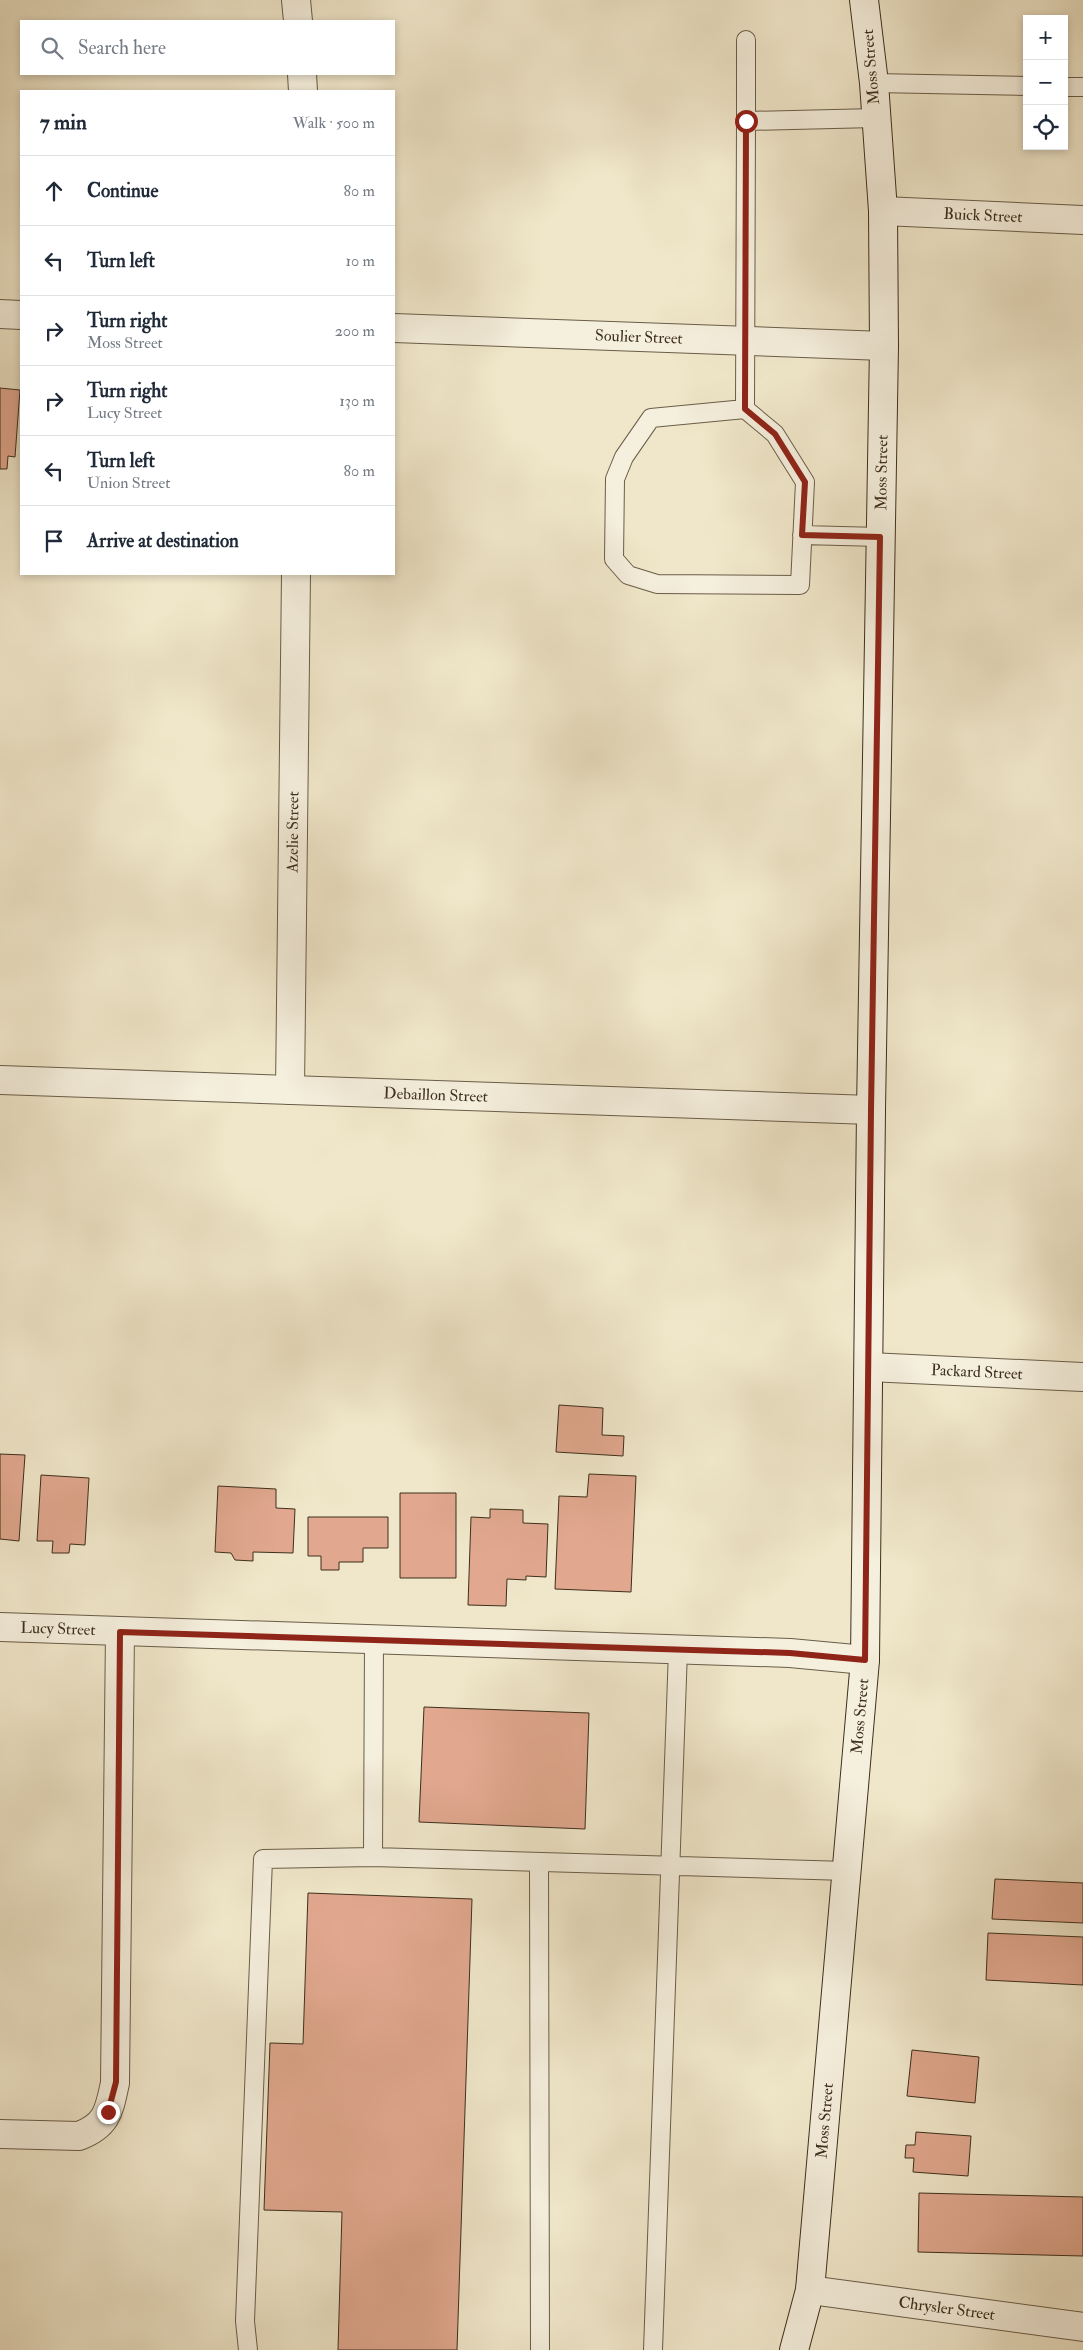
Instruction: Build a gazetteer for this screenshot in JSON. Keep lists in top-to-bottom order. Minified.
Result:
{"streets":{"street":["Moss Street","Buick Street","Soulier Street","Azelie Street","Debaillon Street","Packard Street","Lucy Street","Chrysler Street"]},"crossings":[["Moss Street","Buick Street"],["Moss Street","Soulier Street"],["Moss Street","Debaillon Street"],["Moss Street","Packard Street"],["Moss Street","Lucy Street"],["Moss Street","Chrysler Street"],["Azelie Street","Debaillon Street"]],"page":{"map_buttons":["+","−"],"search":"Search here","heading":["7 min","Walk · 500 m"],"list":[["Continue","80 m"],["Turn left","10 m"],["Turn right","Moss Street","200 m"],["Turn right","Lucy Street","130 m"],["Turn left","Union Street","80 m"],"Arrive at destination"]}}
